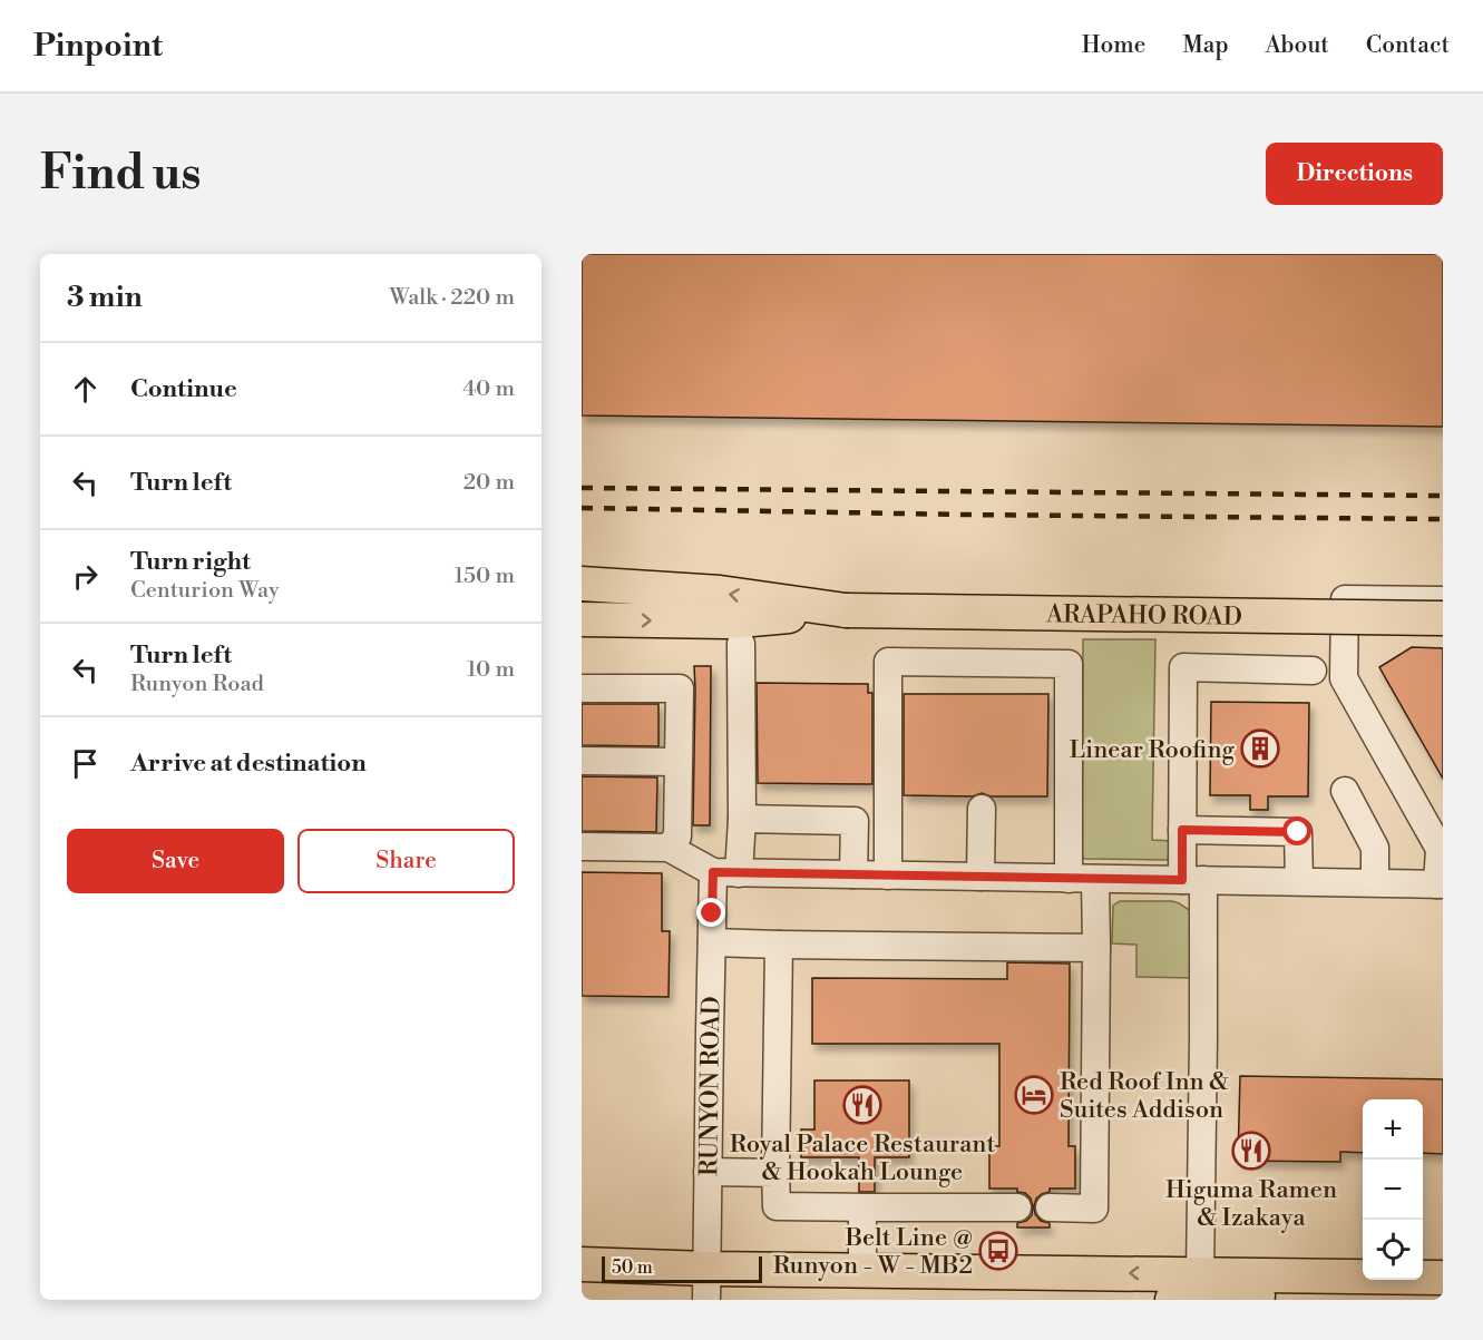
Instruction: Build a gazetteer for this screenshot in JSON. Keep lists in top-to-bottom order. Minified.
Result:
{"streets":{"main road":["ARAPAHO ROAD"],"street":["RUNYON ROAD"]},"places":{"building":["Linear Roofing"],"hotel":["Red Roof Inn & Suites Addison"],"restaurant":["Royal Palace Restaurant & Hookah Lounge","Higuma Ramen & Izakaya"],"bus stop":["Belt Line @ Runyon - W - MB2"]},"scale_bar":"50 m","page":{"header":"Pinpoint","nav":["Home","Map","About","Contact"],"buttons":["Directions",["Save","Share"]],"title":"Find us","heading":["3 min","Walk · 220 m"],"list":[["Continue","40 m"],["Turn left","20 m"],["Turn right","Centurion Way","150 m"],["Turn left","Runyon Road","10 m"],"Arrive at destination"],"map_buttons":["+","−"],"scale":"50 m"}}
